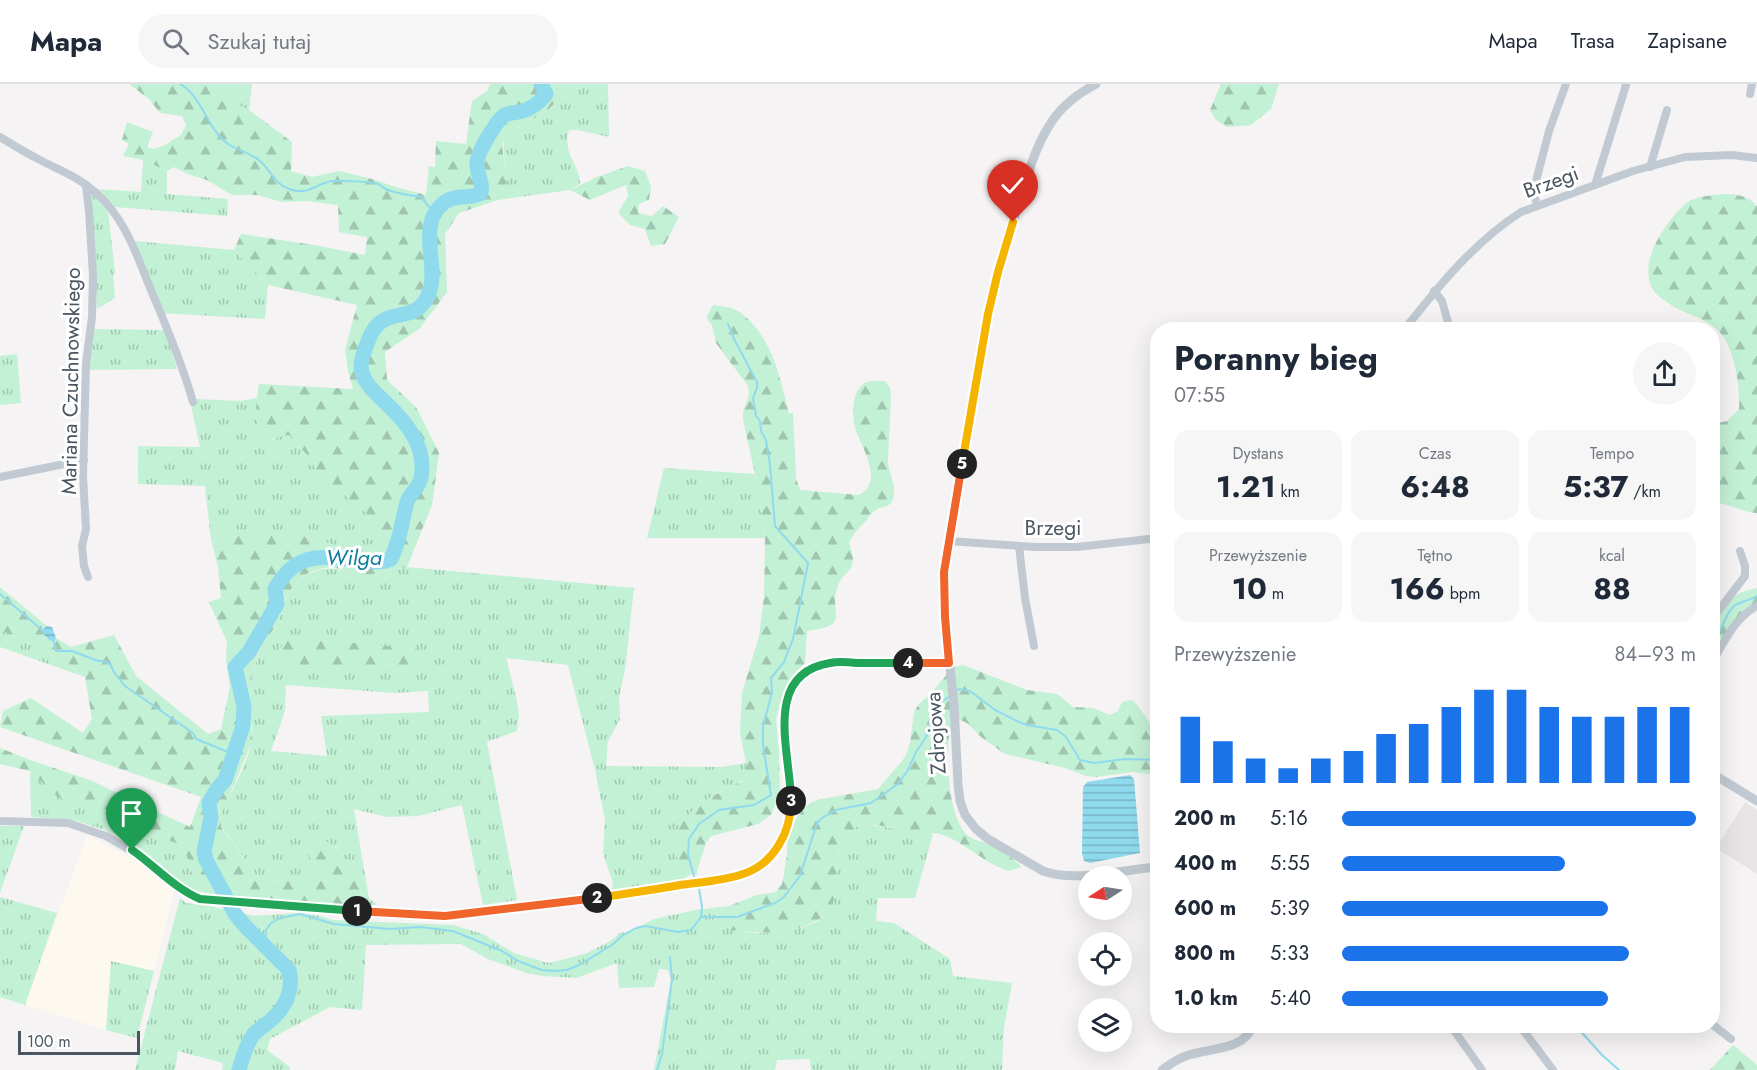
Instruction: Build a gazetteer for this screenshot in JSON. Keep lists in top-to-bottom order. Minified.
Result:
{"streets":{"street":["Brzegi","Mariana Czuchnowskiego","Zdrojowa"]},"water":["Wilga"],"scale_bar":"100 m","north":"left","page":{"header":"Mapa","search":"Szukaj tutaj","nav":["Mapa","Trasa","Zapisane"],"heading":["Poranny bieg","07:55"],"stats":[["Dystans","1.21 km"],["Czas","6:48"],["Tempo","5:37 /km"],["Przewyższenie","10 m"],["Tętno","166 bpm"],["kcal","88"]],"pins":["5","4","3","2","1"],"chart":["Przewyższenie","84–93 m"],"list":[{"name":"200 m","note":"5:16"},{"name":"400 m","note":"5:55"},{"name":"600 m","note":"5:39"},{"name":"800 m","note":"5:33"},{"name":"1.0 km","note":"5:40"}],"scale":"100 m"}}
